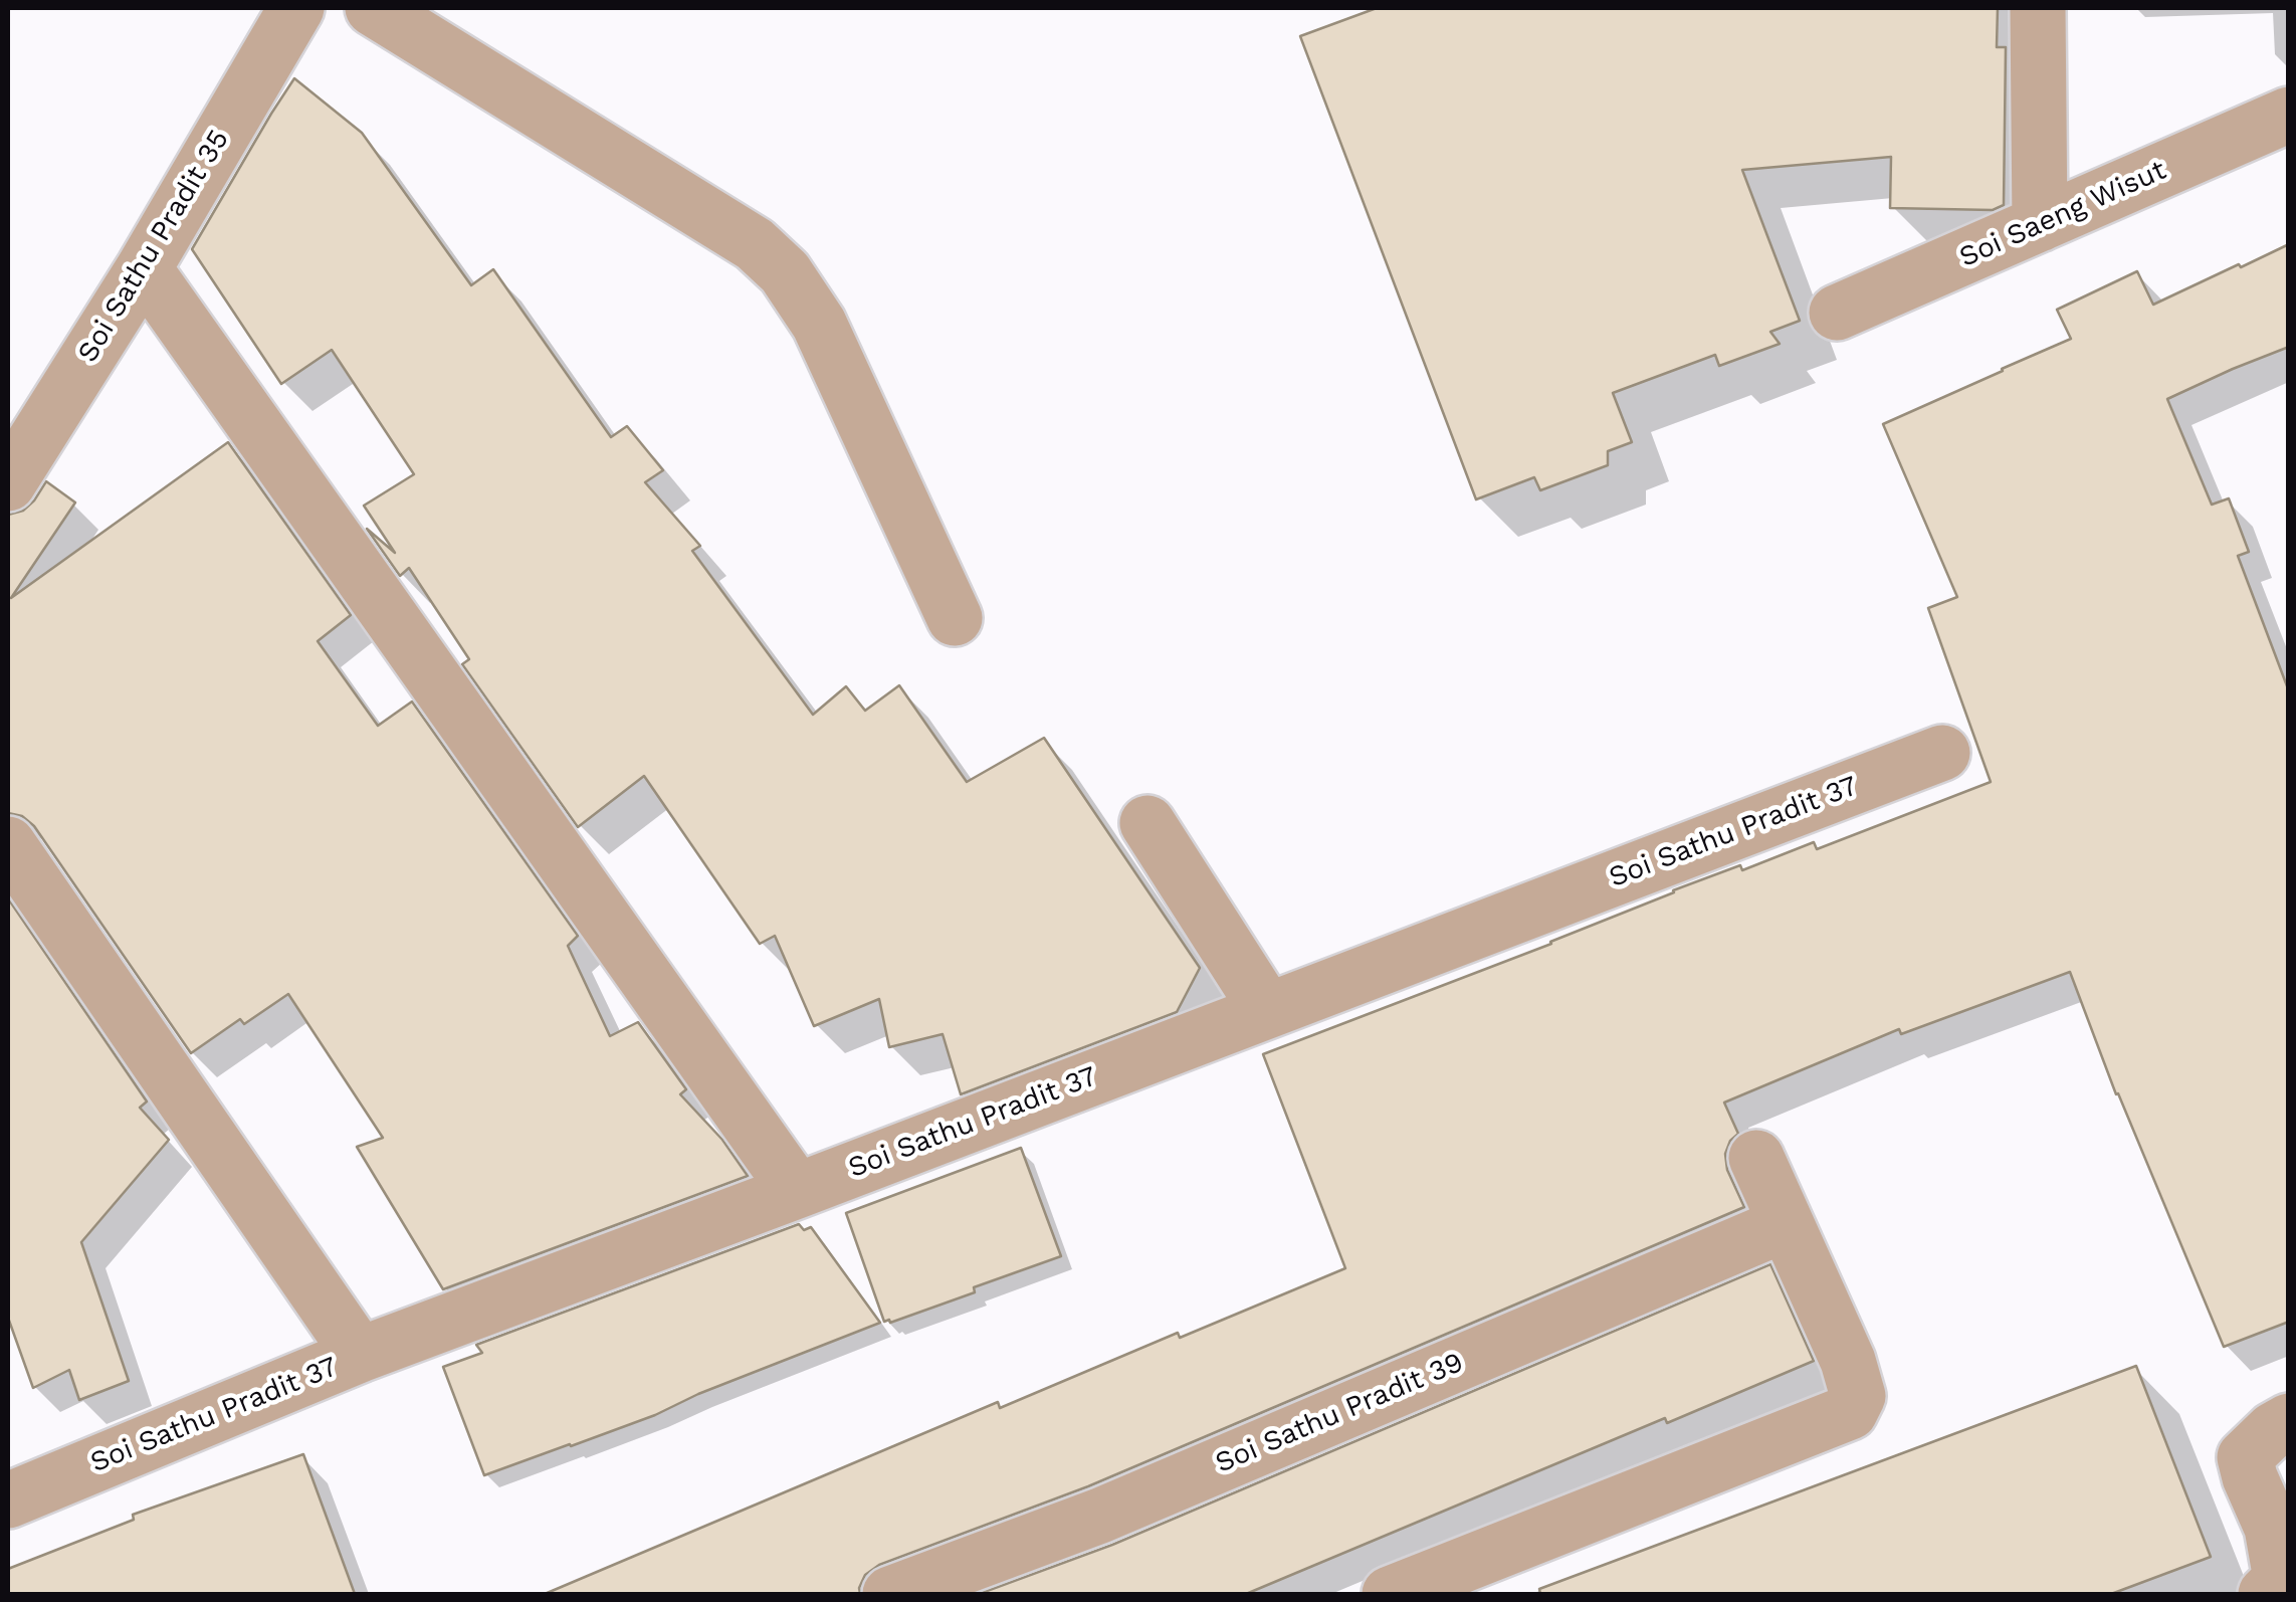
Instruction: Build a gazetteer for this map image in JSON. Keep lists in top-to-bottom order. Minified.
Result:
{"streets":{"street":["Soi Saeng Wisut","Soi Sathu Pradit 35","Soi Sathu Pradit 37","Soi Sathu Pradit 39"]}}
